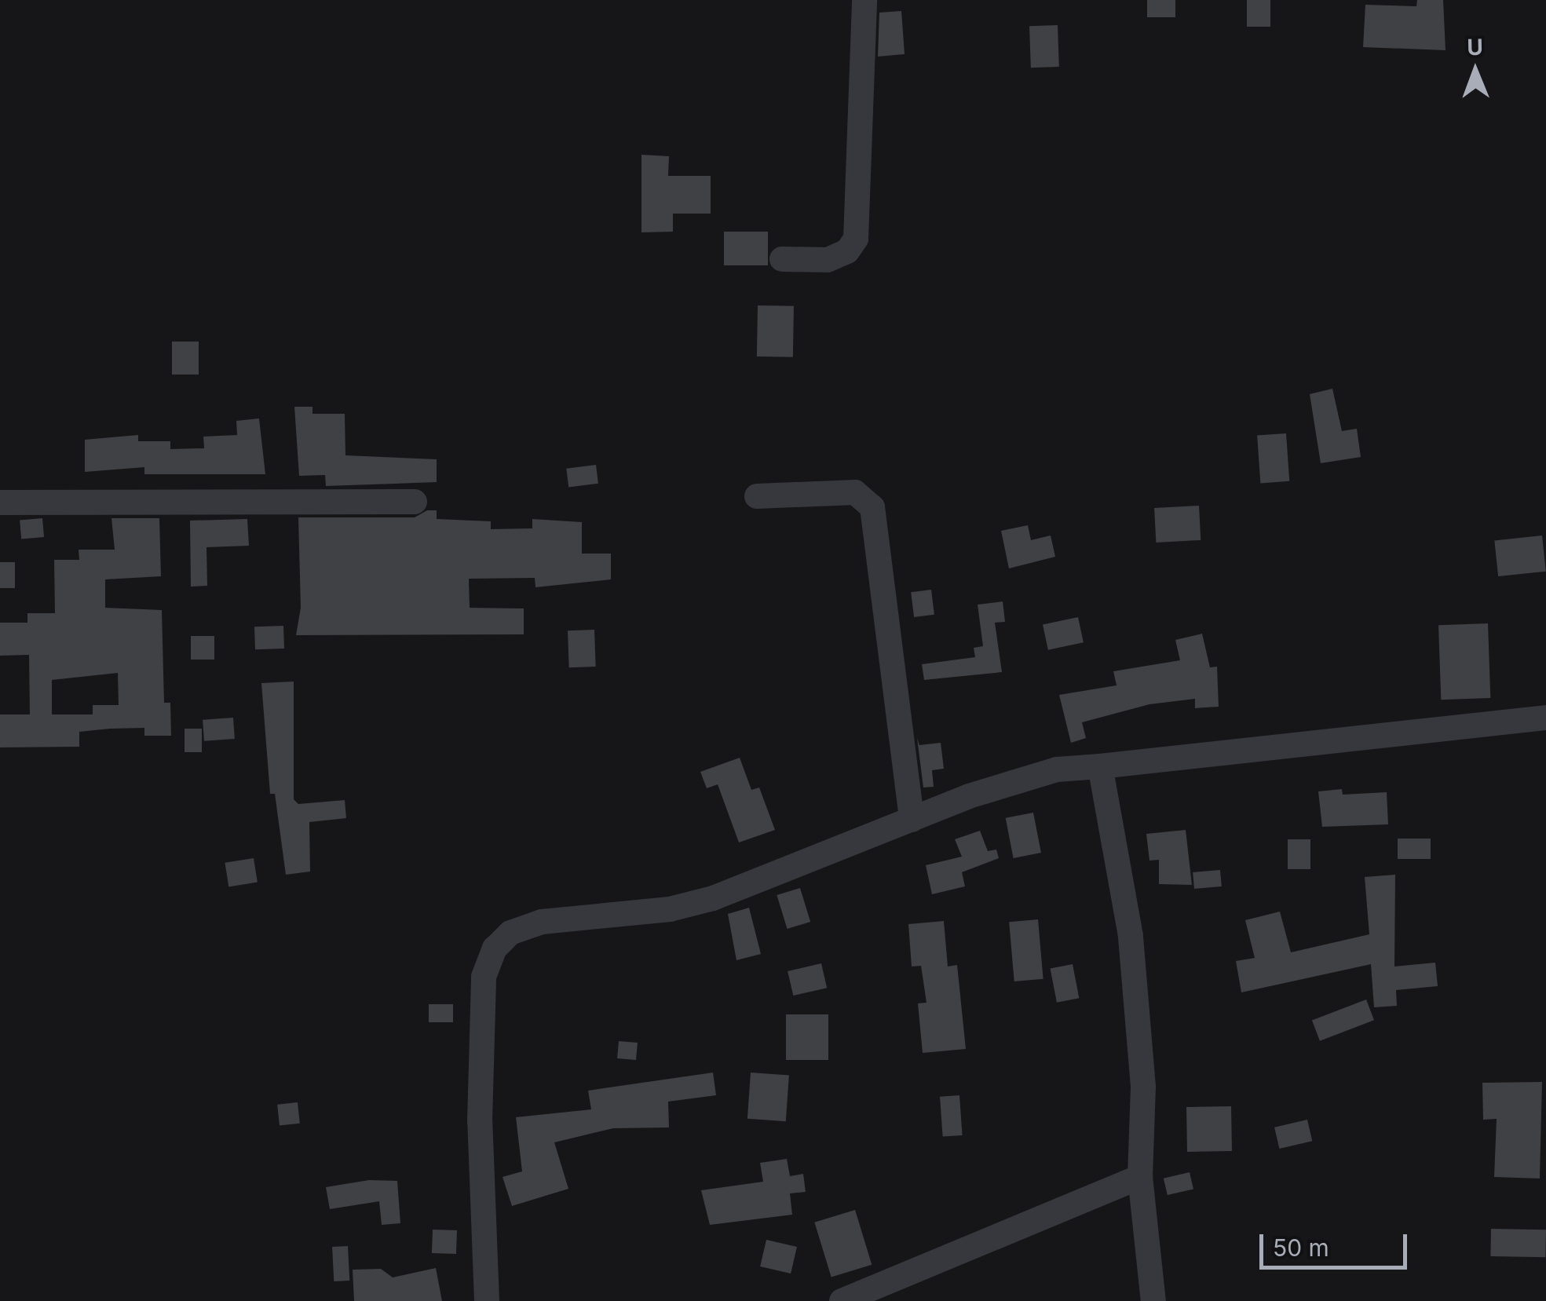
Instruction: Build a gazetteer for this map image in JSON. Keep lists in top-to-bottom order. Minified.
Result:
{"scale_bar":"50 m","north":"top"}
